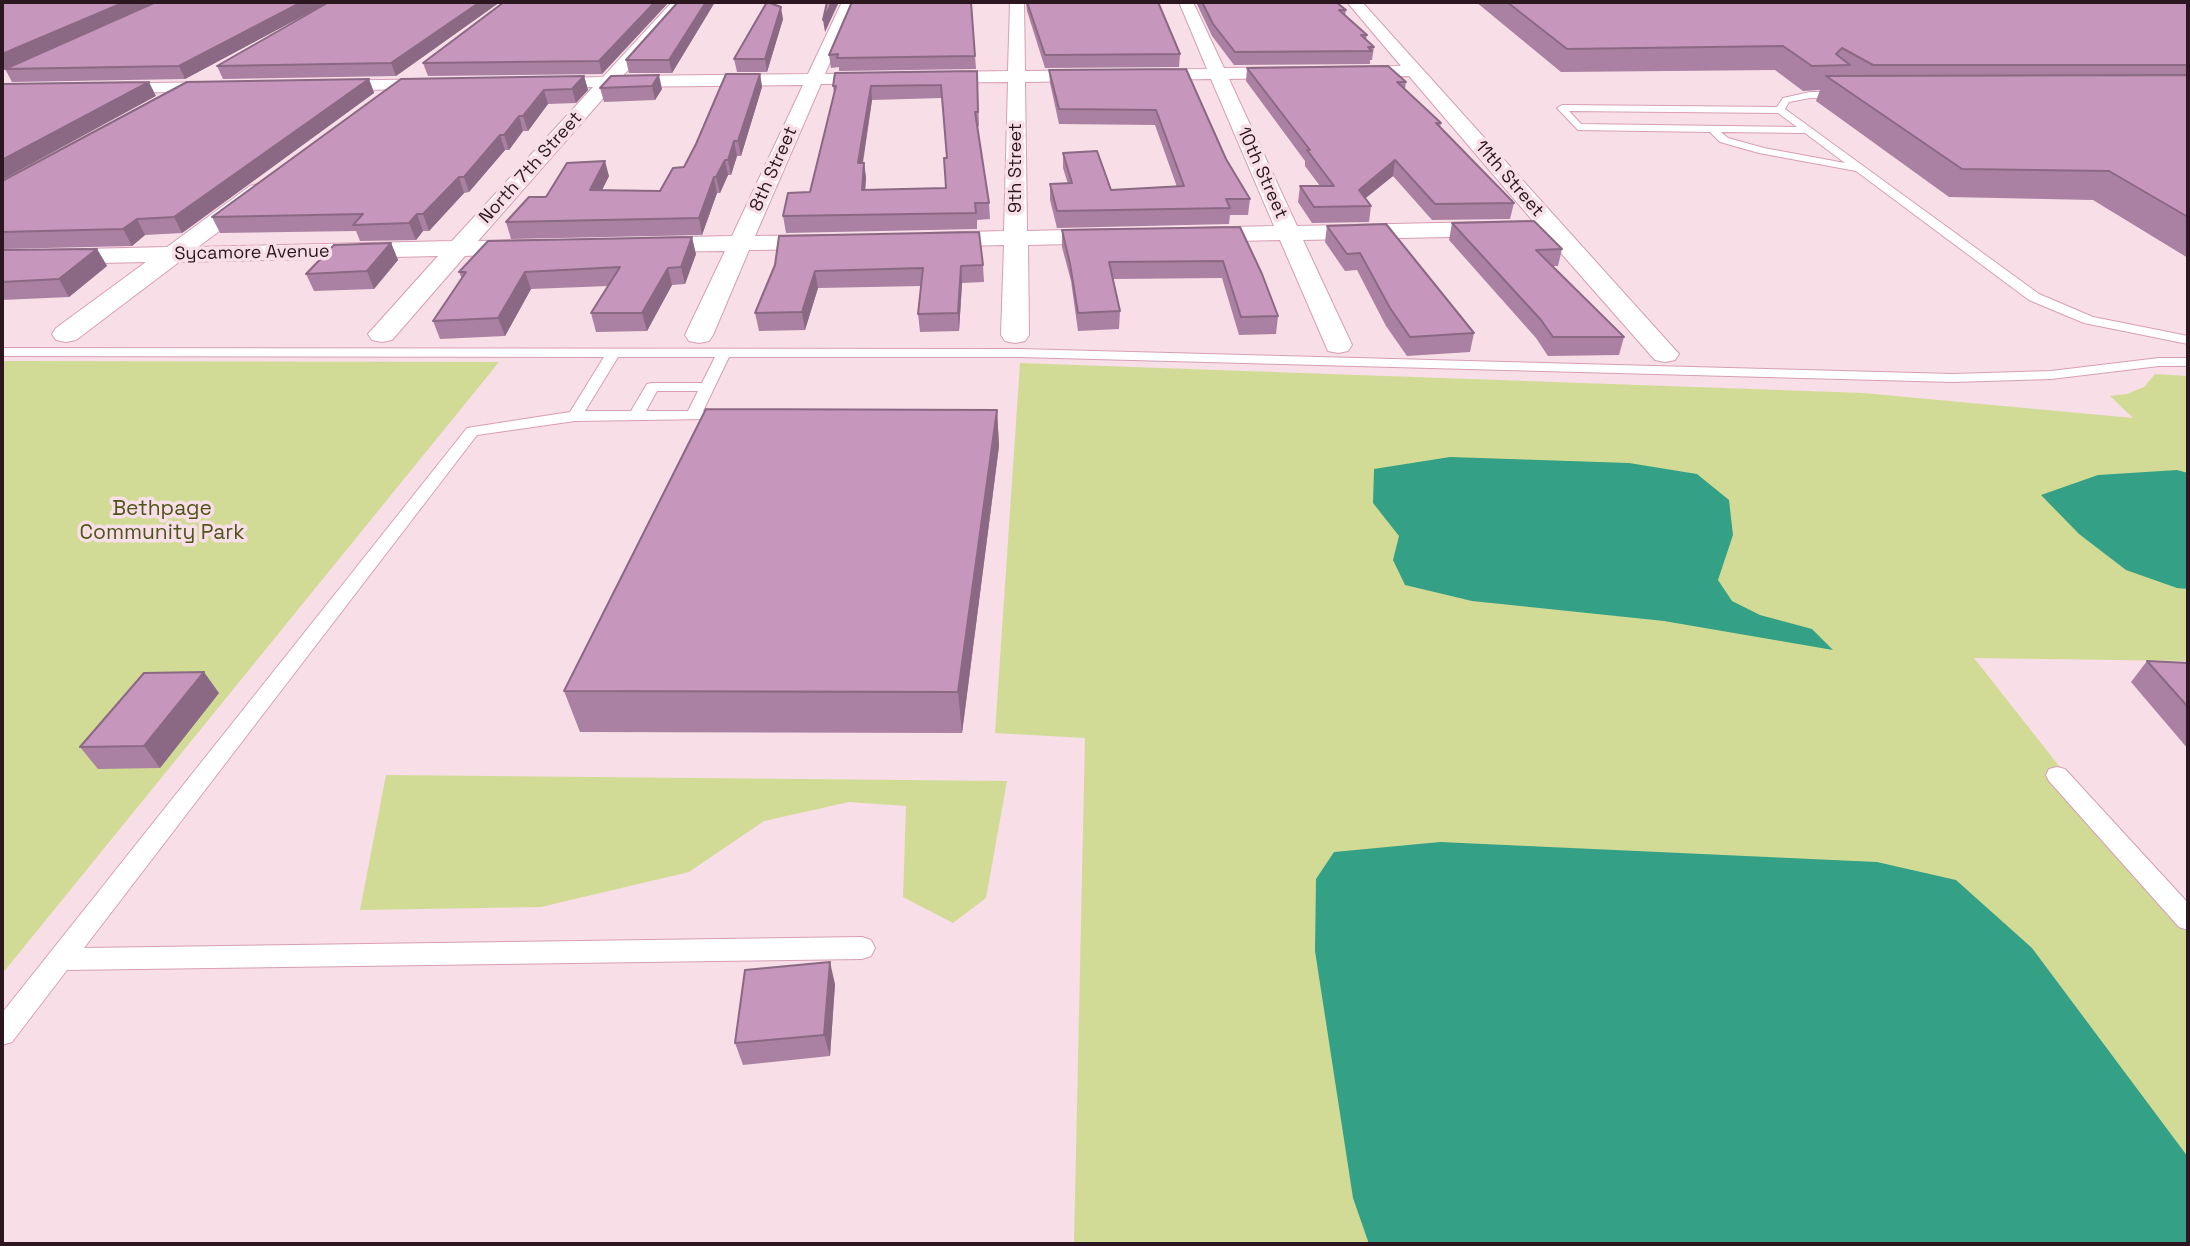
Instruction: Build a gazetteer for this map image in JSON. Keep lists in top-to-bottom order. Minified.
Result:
{"streets":{"street":["North 7th Street","9th Street","8th Street","10th Street","11th Street","Sycamore Avenue"]},"crossings":[["North 7th Street","Sycamore Avenue"]],"parks":["Bethpage Community Park"]}
